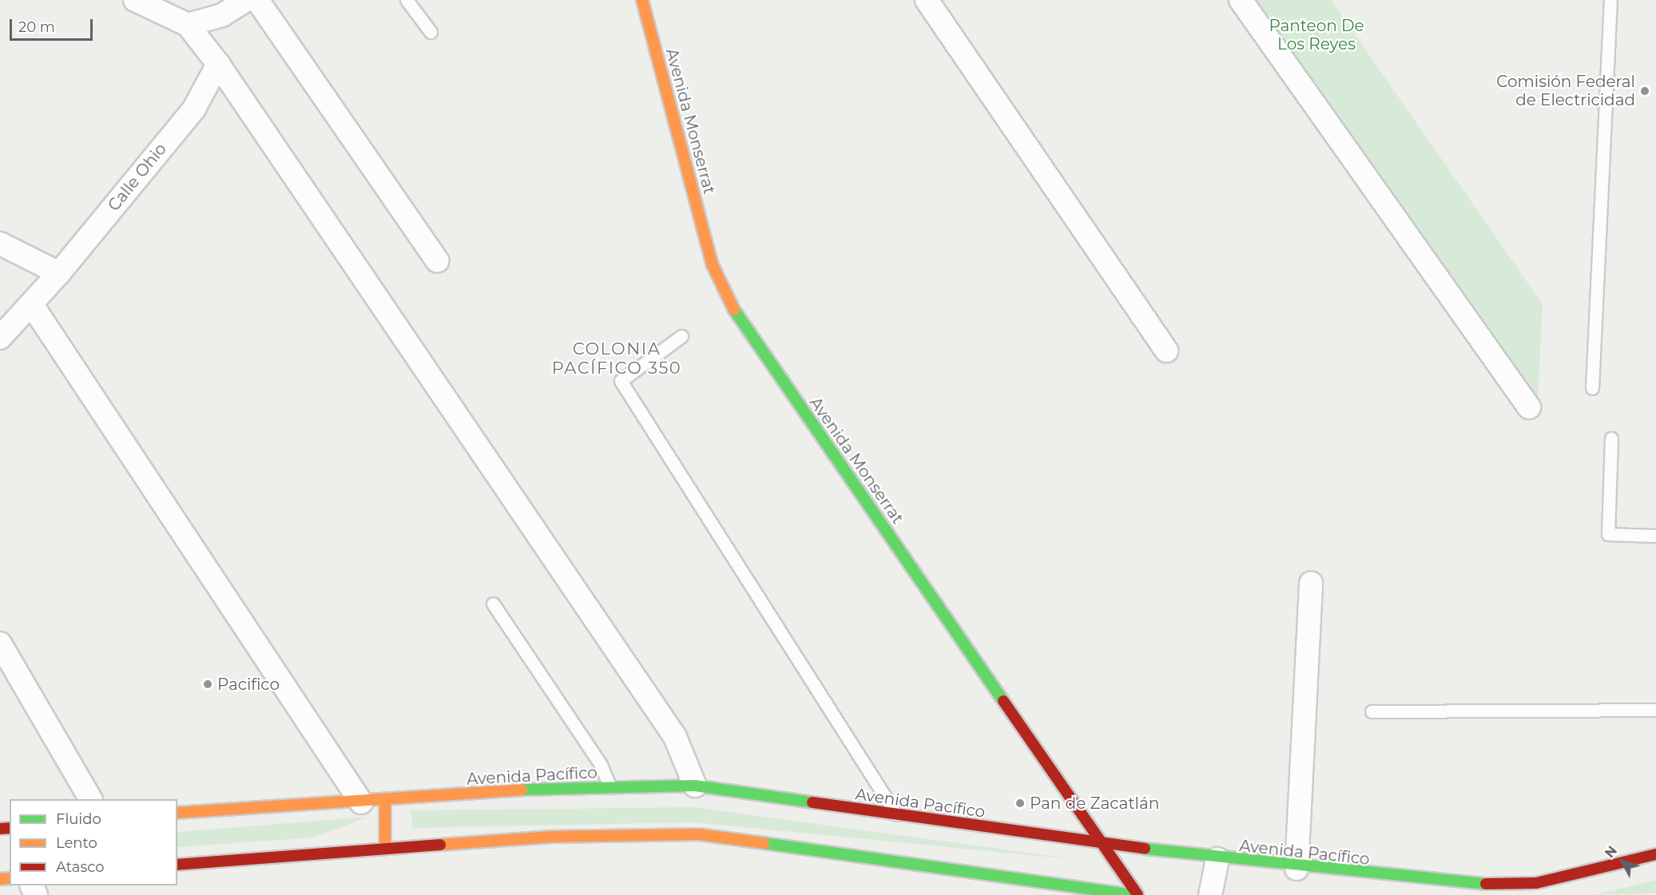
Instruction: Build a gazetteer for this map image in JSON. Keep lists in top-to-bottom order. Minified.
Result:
{"streets":{"street":["Avenida Monserrat","Calle Ohio","Avenida Pacífico"]},"crossings":[["Avenida Monserrat","Avenida Pacífico"]],"districts":["COLONIA PACÍFICO 350"],"parks":["Panteon De Los Reyes"],"places":["Comisión Federal de Electricidad","Pacifico","Pan de Zacatlán"],"legend":["Fluido","Lento","Atasco"],"scale_bar":"20 m","north":"top left"}
